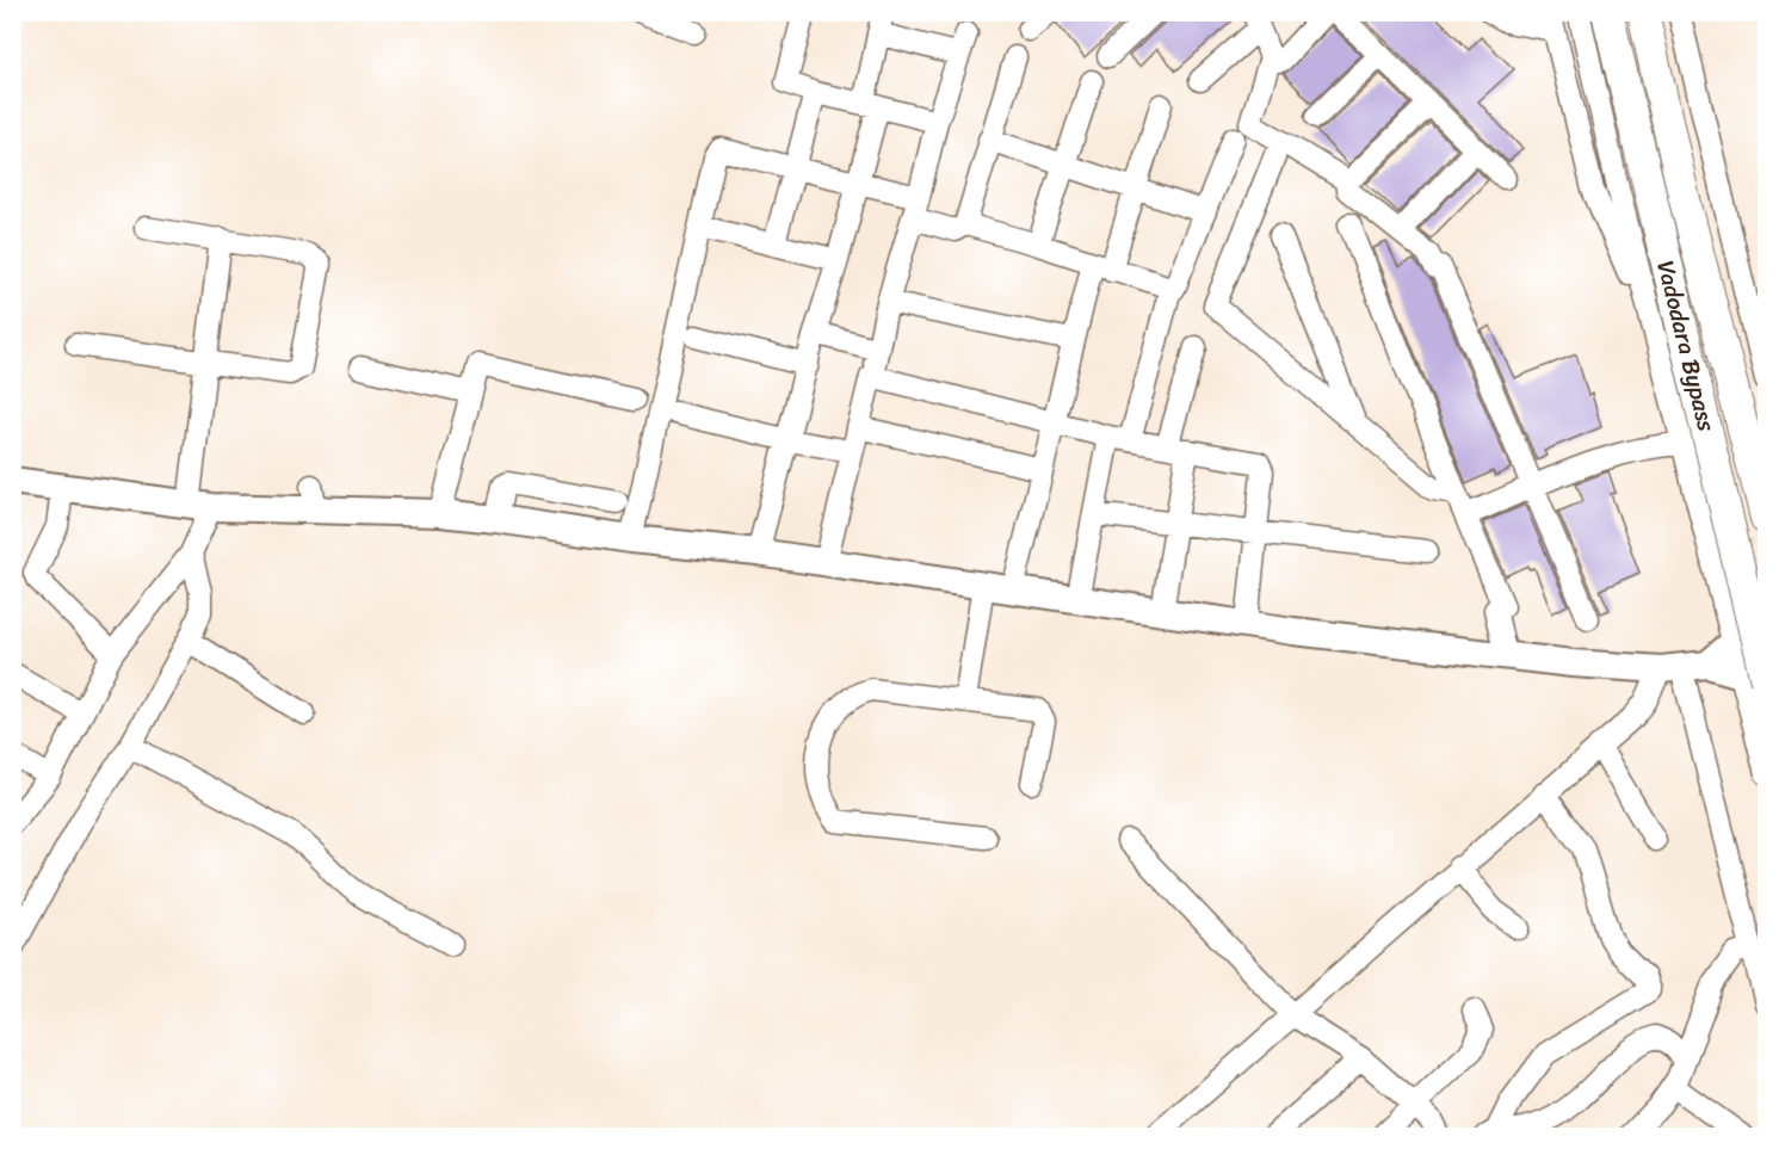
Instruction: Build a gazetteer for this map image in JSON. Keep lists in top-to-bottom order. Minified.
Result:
{"streets":{"highway":["Vadodara Bypass"]}}
